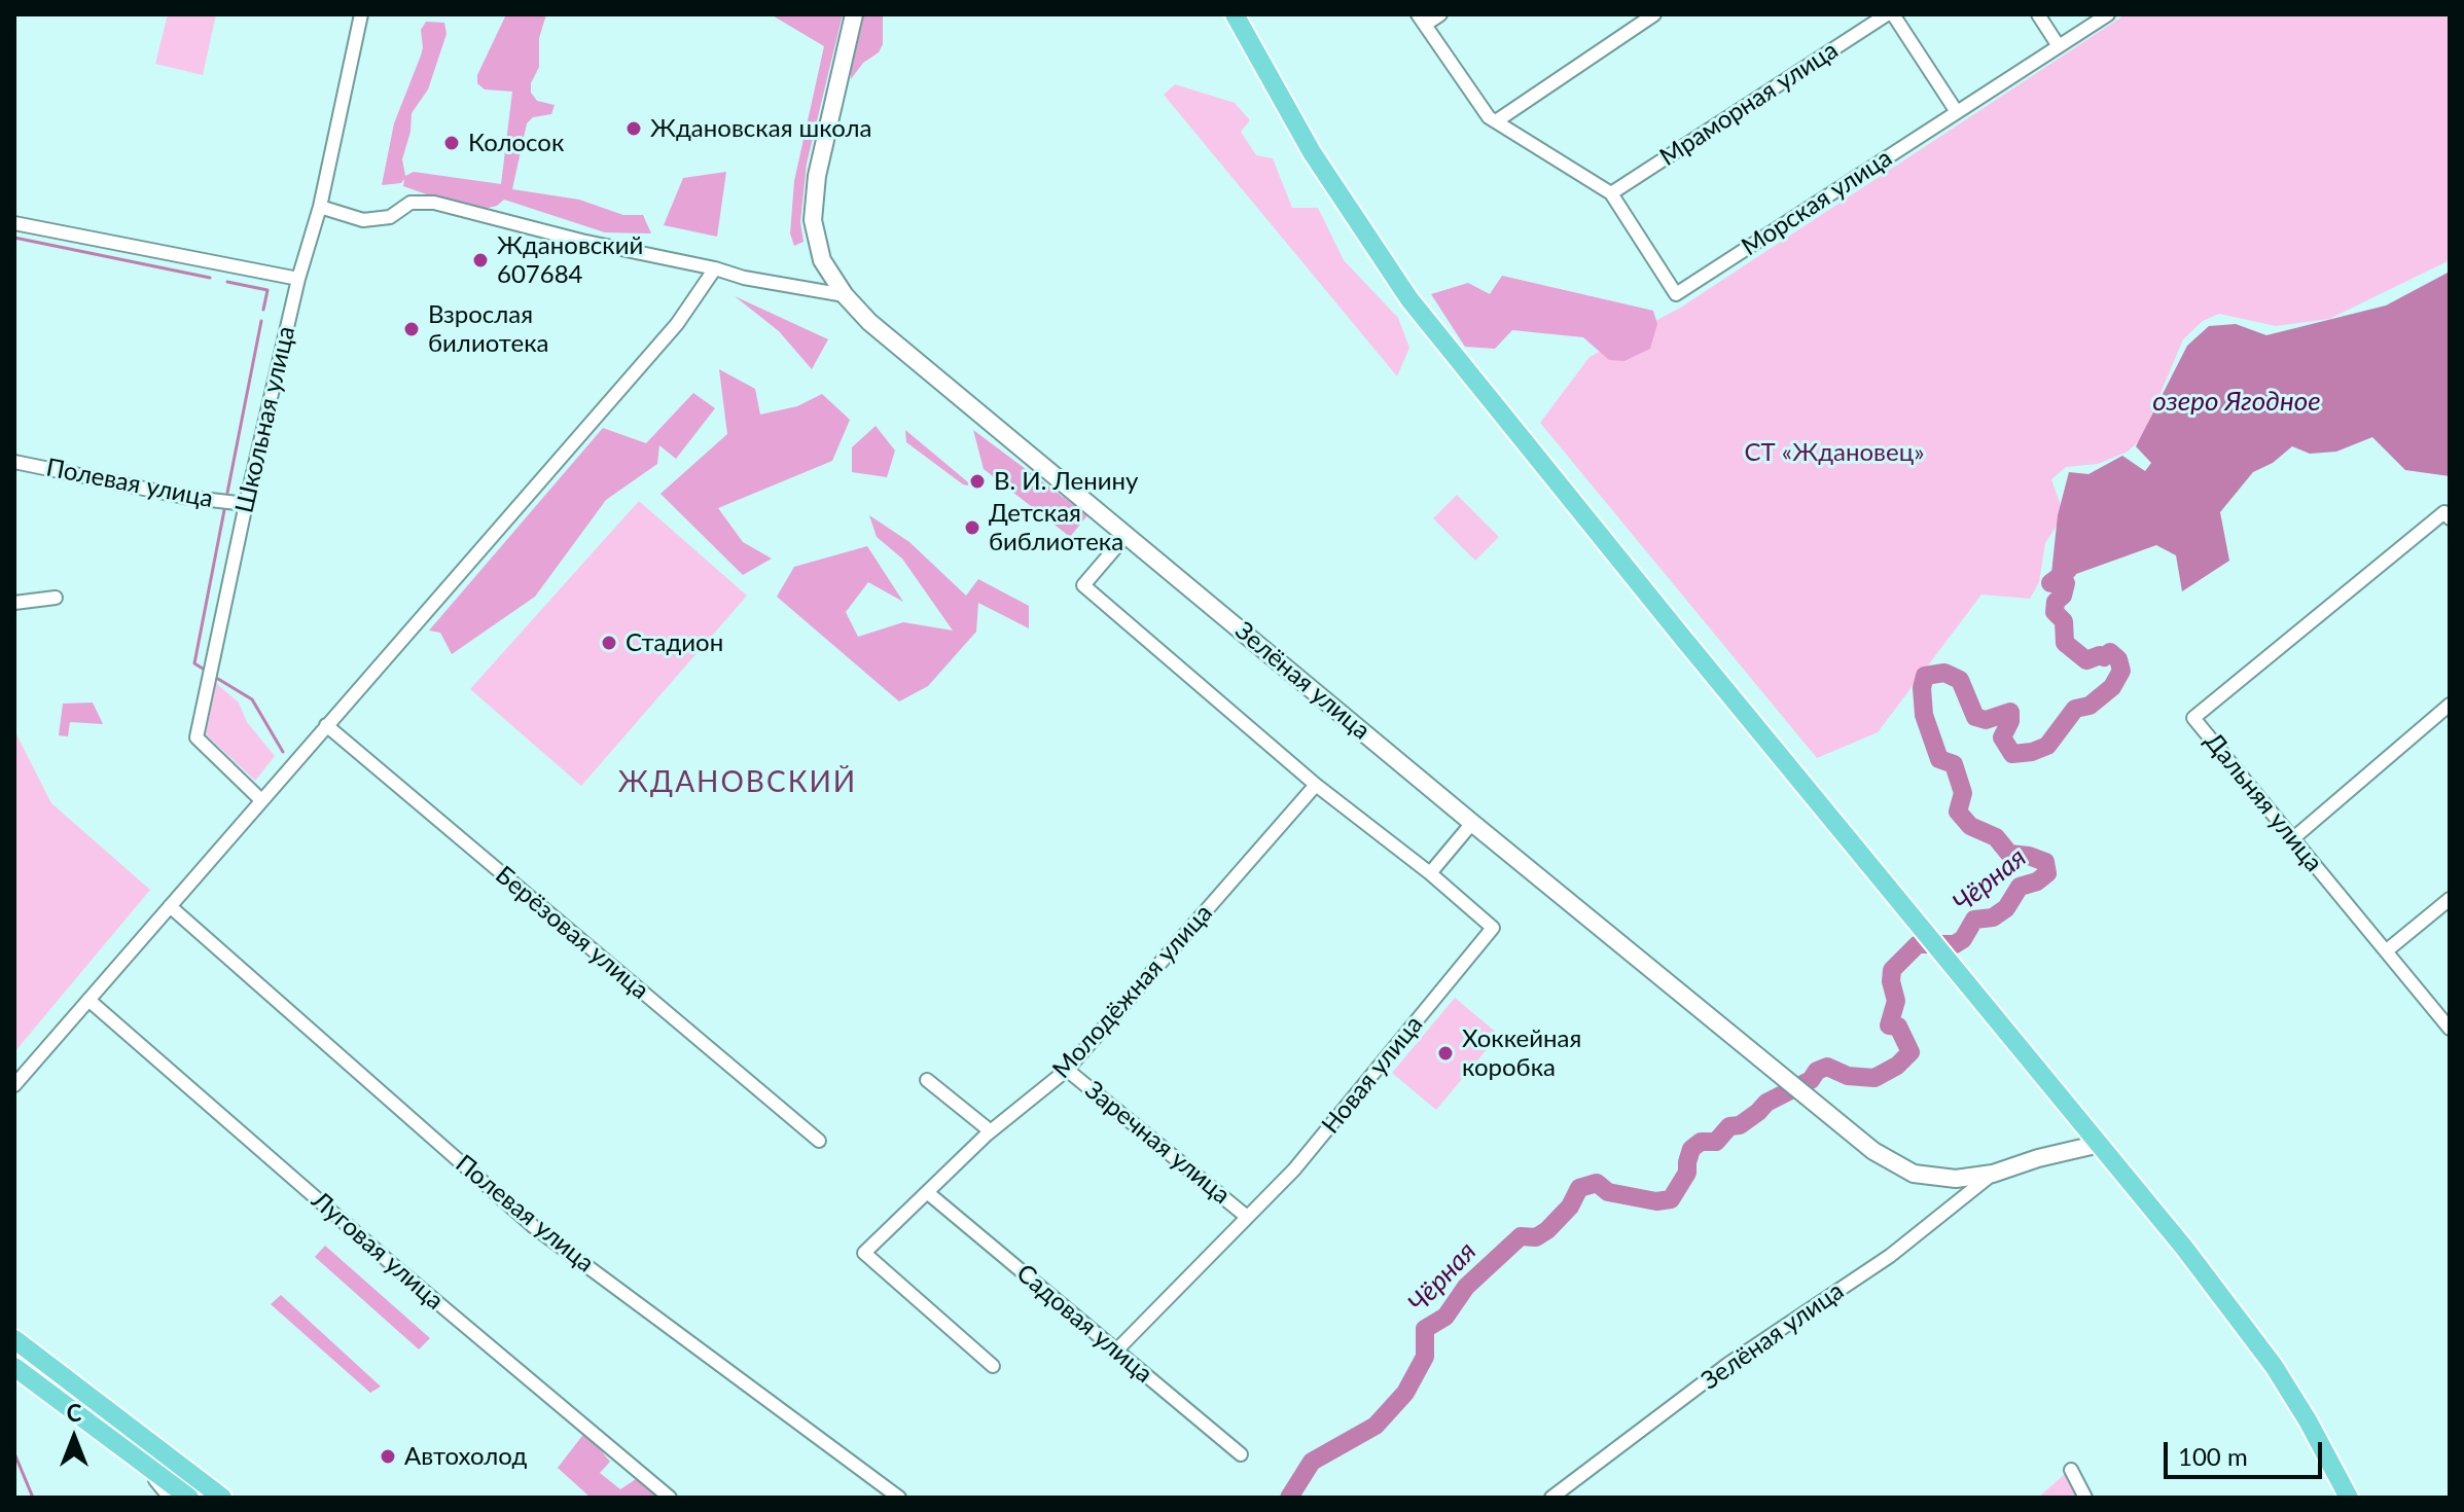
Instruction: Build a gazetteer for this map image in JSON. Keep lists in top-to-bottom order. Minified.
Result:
{"streets":{"street":["Мраморная улица","Морская улица","Школьная улица","Полевая улица","Зелёная улица","Дальняя улица","Берёзовая улица","Молодёжная улица","Новая улица","Заречная улица","Луговая улица","Садовая улица"]},"crossings":[["Мраморная улица","Морская улица"],["Школьная улица","Полевая улица"],["Молодёжная улица","Заречная улица"],["Молодёжная улица","Садовая улица"],["Новая улица","Заречная улица"],["Новая улица","Садовая улица"]],"districts":["ЖДАНОВСКИЙ"],"water":["озеро Ягодное","Чёрная"],"parks":["СТ «Ждановец»"],"places":["Ждановская школа","Колосок","Ждановский 607684","Взрослая билиотека","В. И. Ленину","Детская библиотека","Стадион","Хоккейная коробка","Автохолод"],"scale_bar":"100 m","north":"top"}
